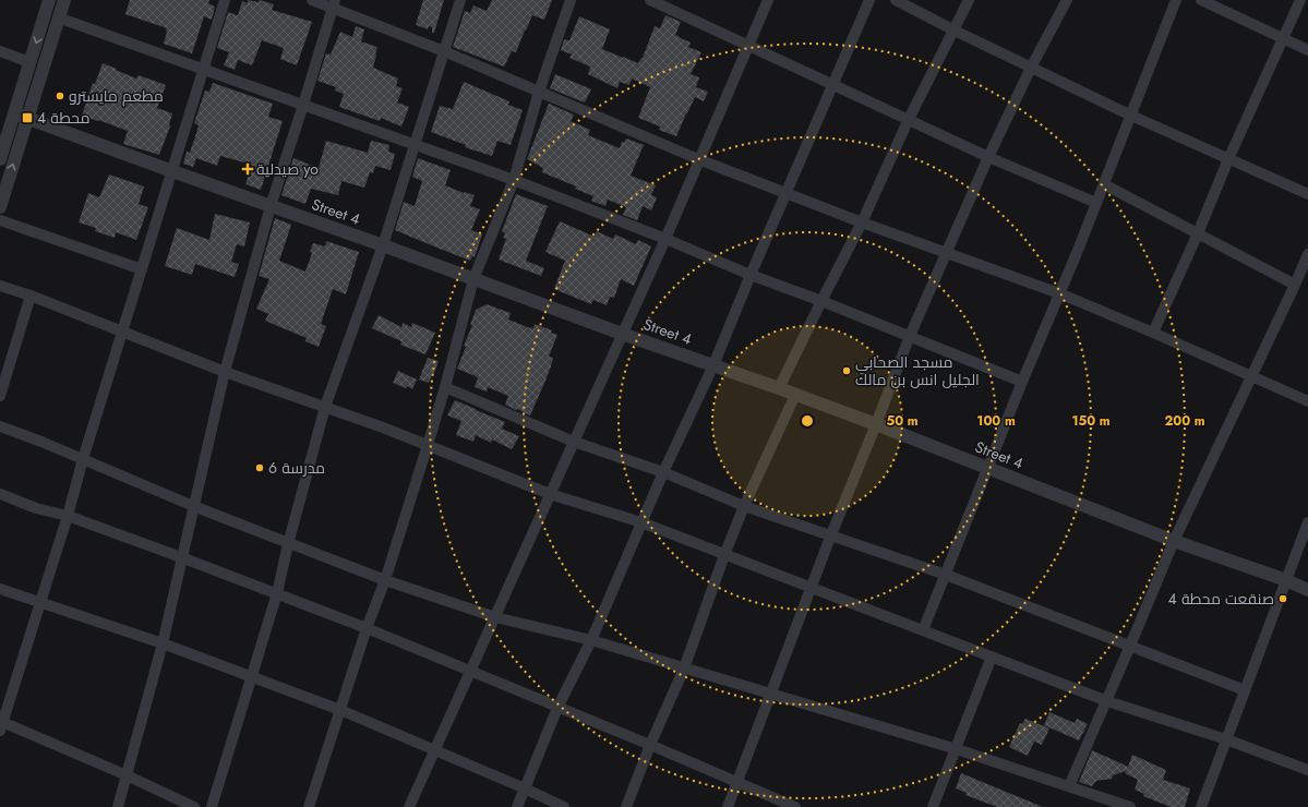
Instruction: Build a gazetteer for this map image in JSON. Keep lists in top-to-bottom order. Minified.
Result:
{"streets":{"street":["Street 4"]},"places":{"other":["مطعم مايسترو","مسجد الصحابي الجليل انس بن مالك","مدرسة 6","صنقعت محطة 4"],"transit":["محطة 4"],"health":["صيدلية yo"]},"rings":["50 m","100 m","150 m","200 m"]}
